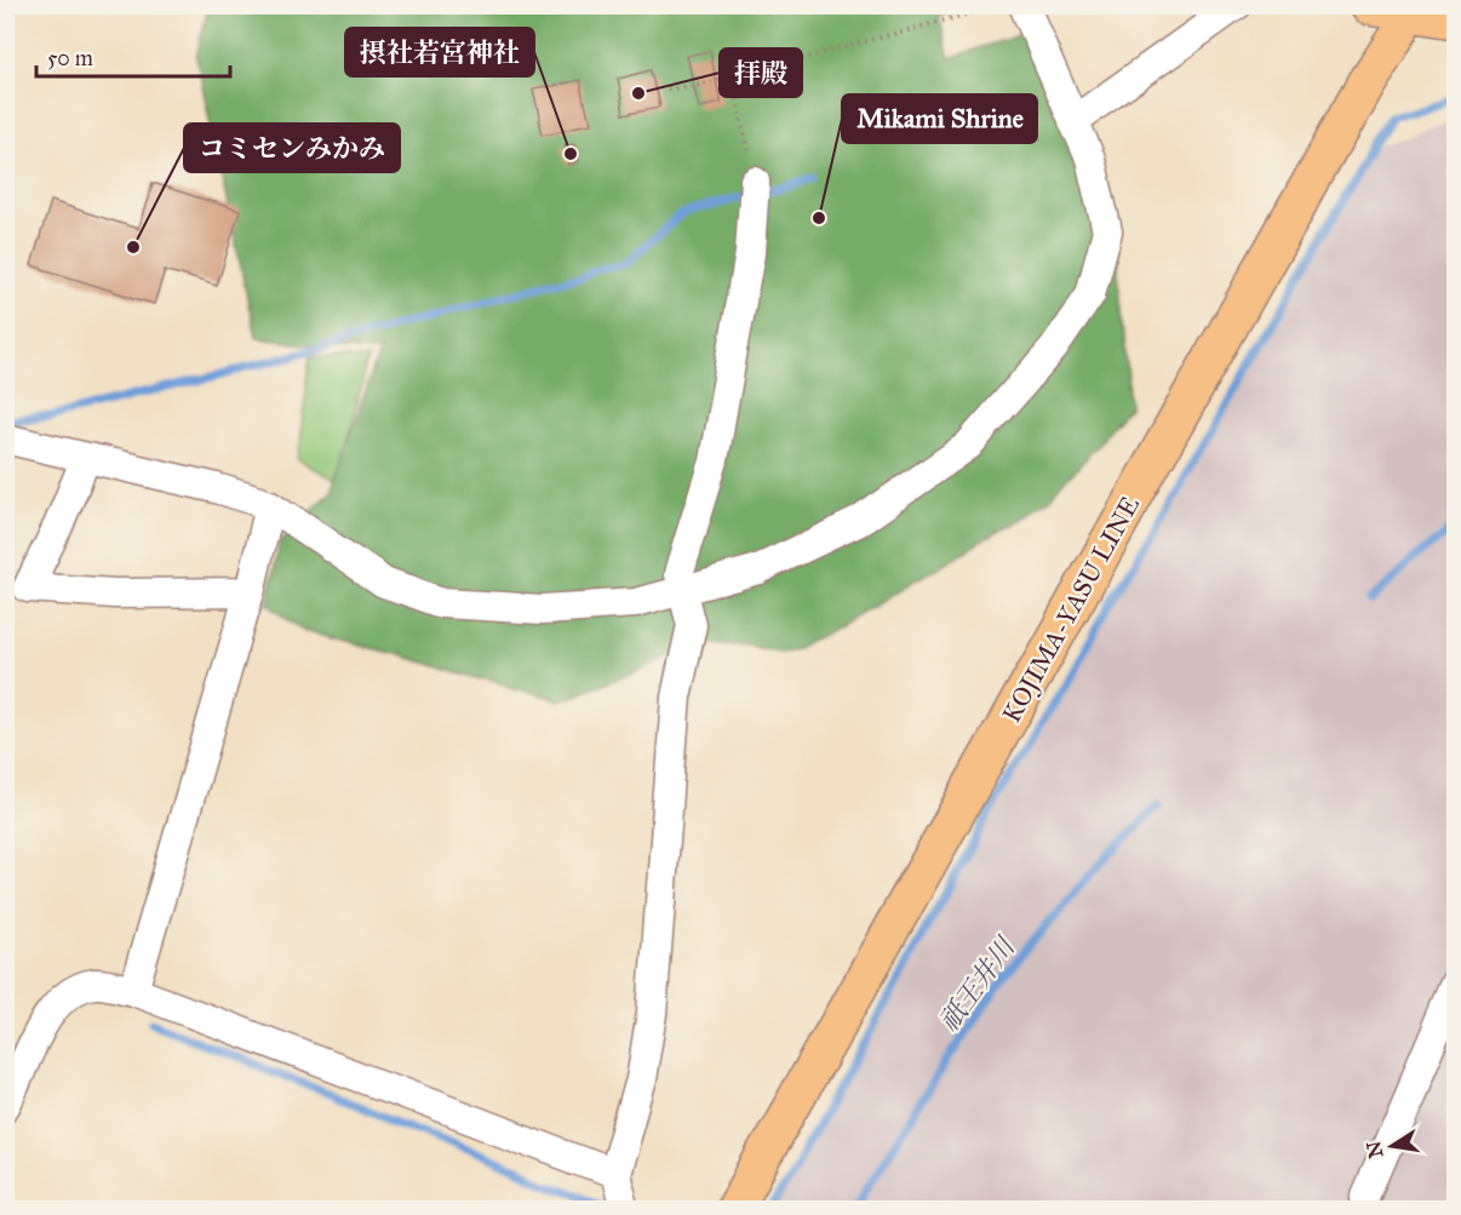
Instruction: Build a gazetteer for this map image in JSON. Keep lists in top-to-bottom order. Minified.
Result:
{"streets":{"main road":["KOJIMA-YASU LINE"]},"water":["祇王井川"],"places":["拝殿","摂社若宮神社","Mikami Shrine","コミセンみかみ"],"scale_bar":"50 m","north":"left"}
